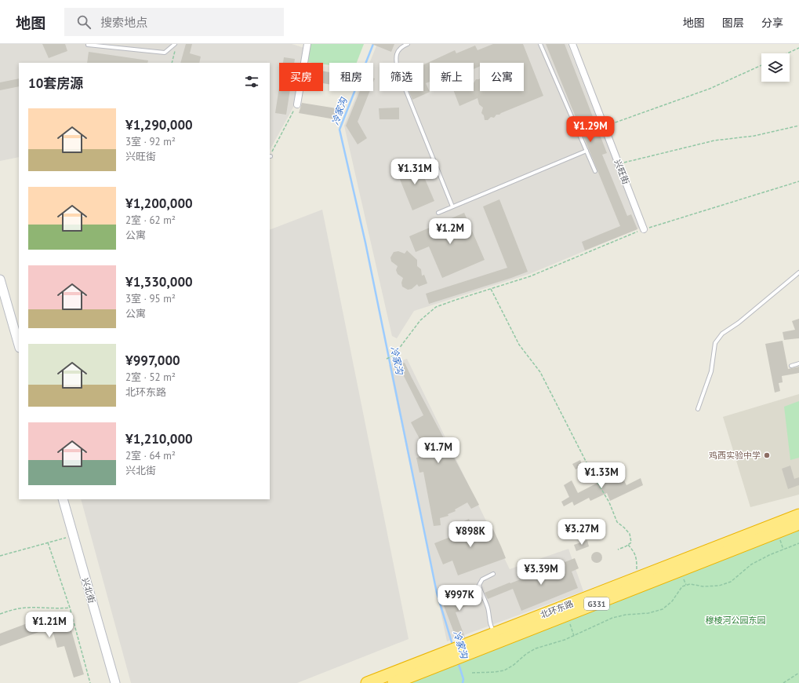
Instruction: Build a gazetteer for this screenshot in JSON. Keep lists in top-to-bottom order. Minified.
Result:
{"streets":{"highway":["G331","北环东路"],"street":["兴旺街","兴北街"]},"water":["冷家沟"],"parks":["穆棱河公园东园"],"places":["鸡西实验中学"],"page":{"header":"地图","search":"搜索地点","nav":["地图","图层","分享"],"chip":["买房","租房","筛选","新上","公寓"],"heading":"10套房源","list":[{"name":"¥1,290,000","note":"3室 · 92 m² · 兴旺街"},{"name":"¥1,200,000","note":"2室 · 62 m² · 公寓"},{"name":"¥1,330,000","note":"3室 · 95 m² · 公寓"},{"name":"¥997,000","note":"2室 · 52 m² · 北环东路"},{"name":"¥1,210,000","note":"2室 · 64 m² · 兴北街"}],"price":["¥1.29M","¥1.31M","¥1.2M","¥1.7M","¥1.33M","¥3.27M","¥898K","¥3.39M","¥997K","¥1.21M"]}}
